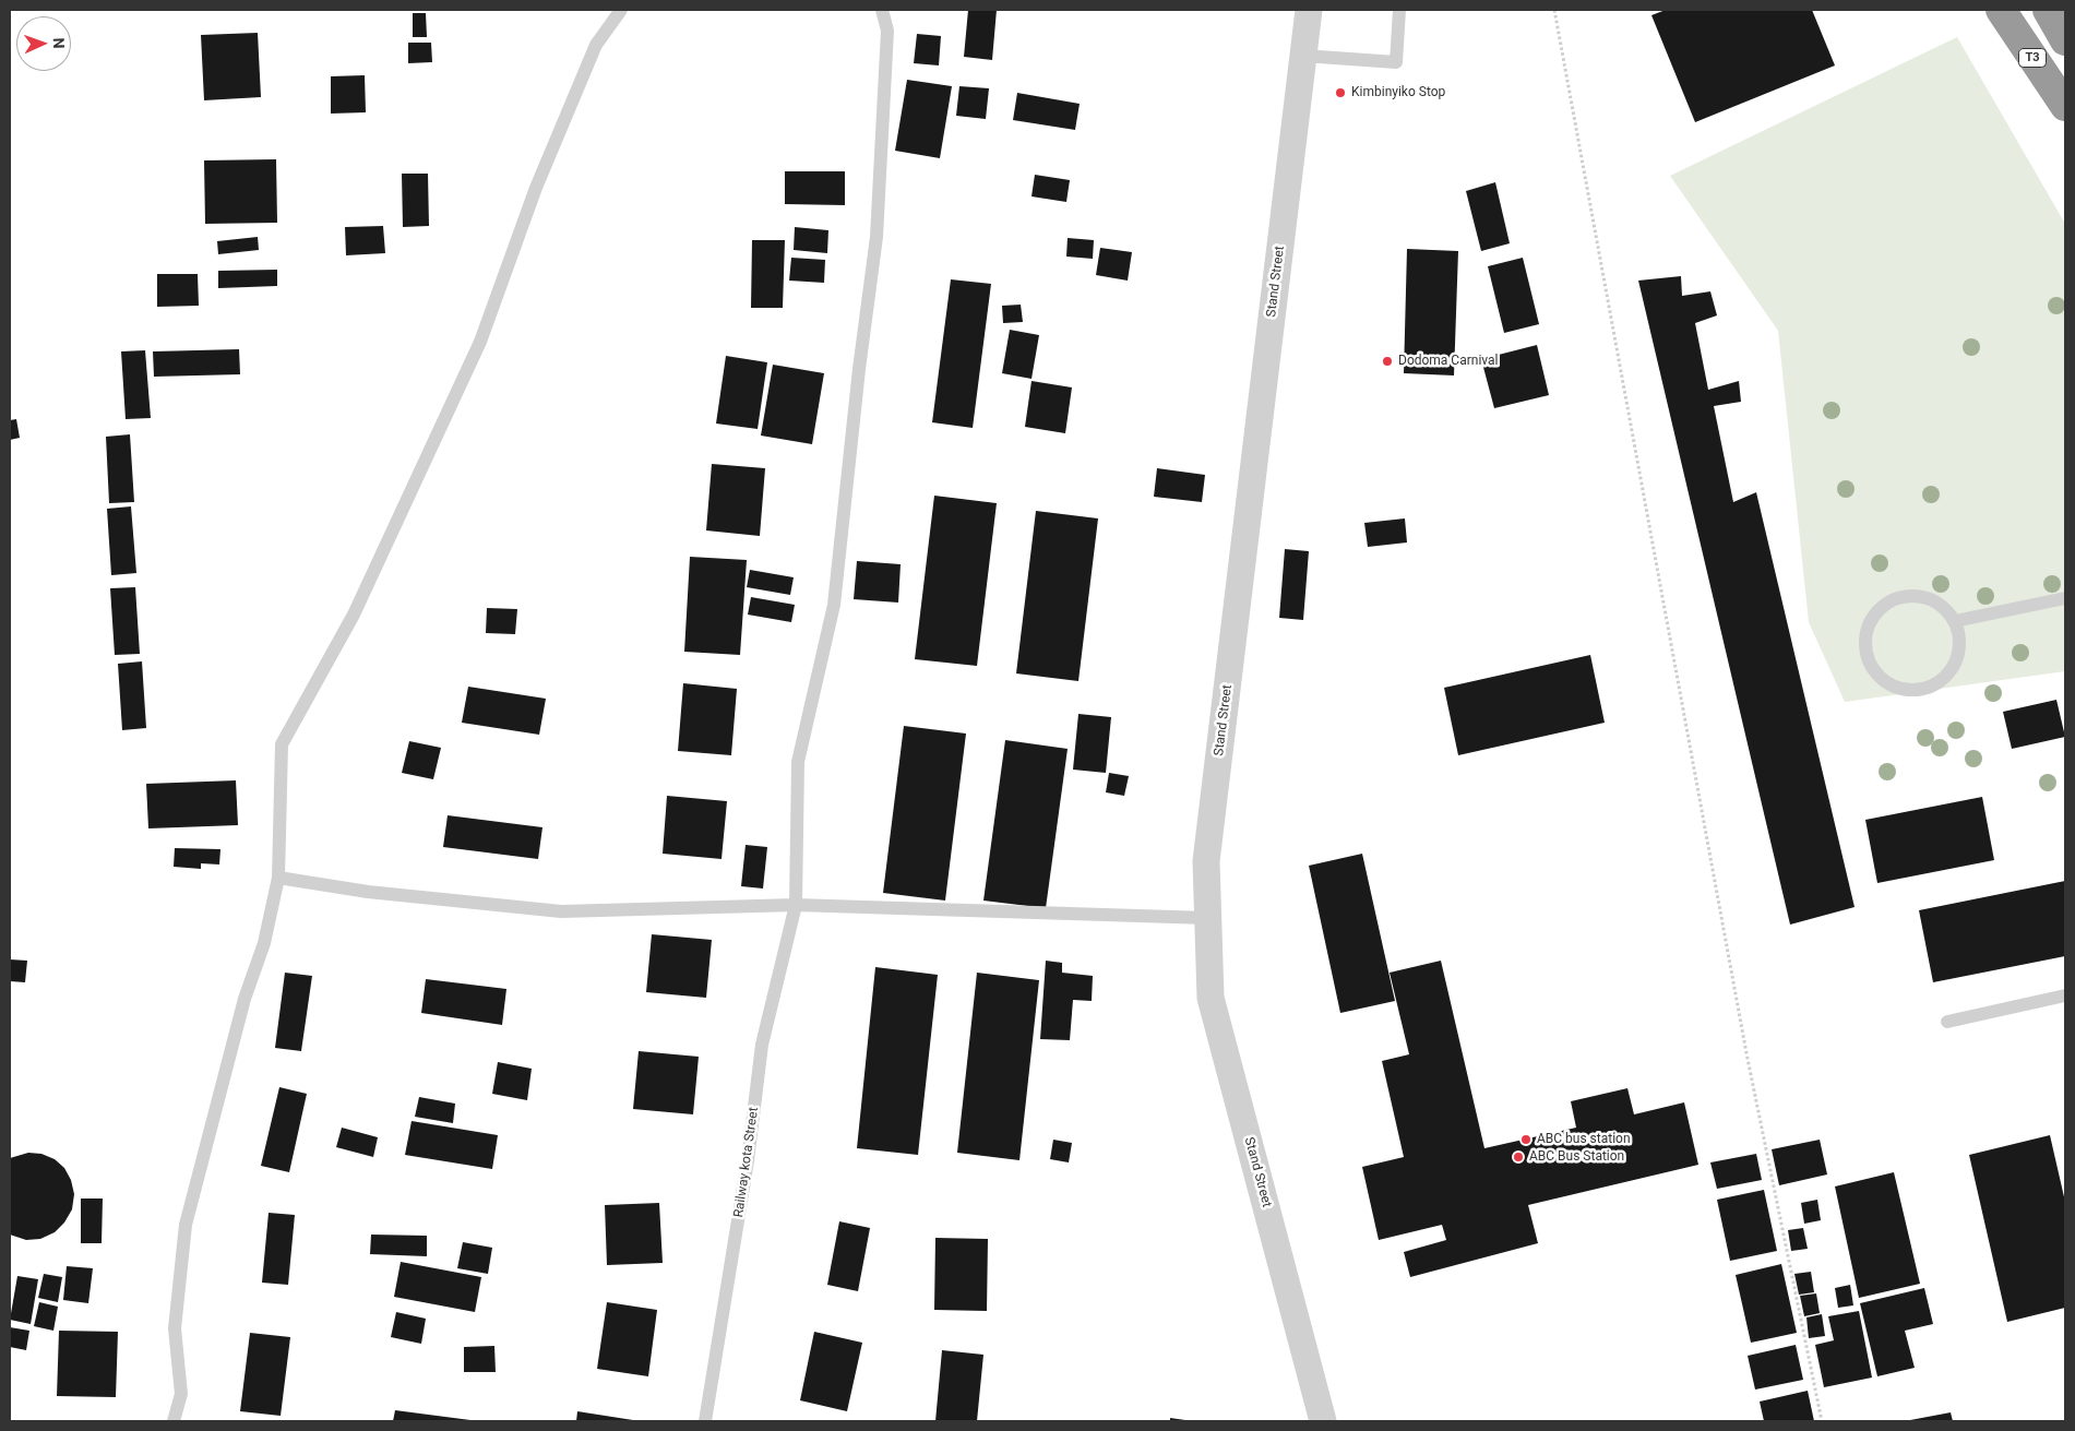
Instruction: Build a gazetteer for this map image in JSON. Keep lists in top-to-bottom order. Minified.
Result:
{"streets":{"highway":["T3"],"street":["Stand Street"],"lane":["Railway kota Street"]},"places":["Kimbinyiko Stop","Dodoma Carnival","ABC bus station","ABC Bus Station"],"north":"right"}
